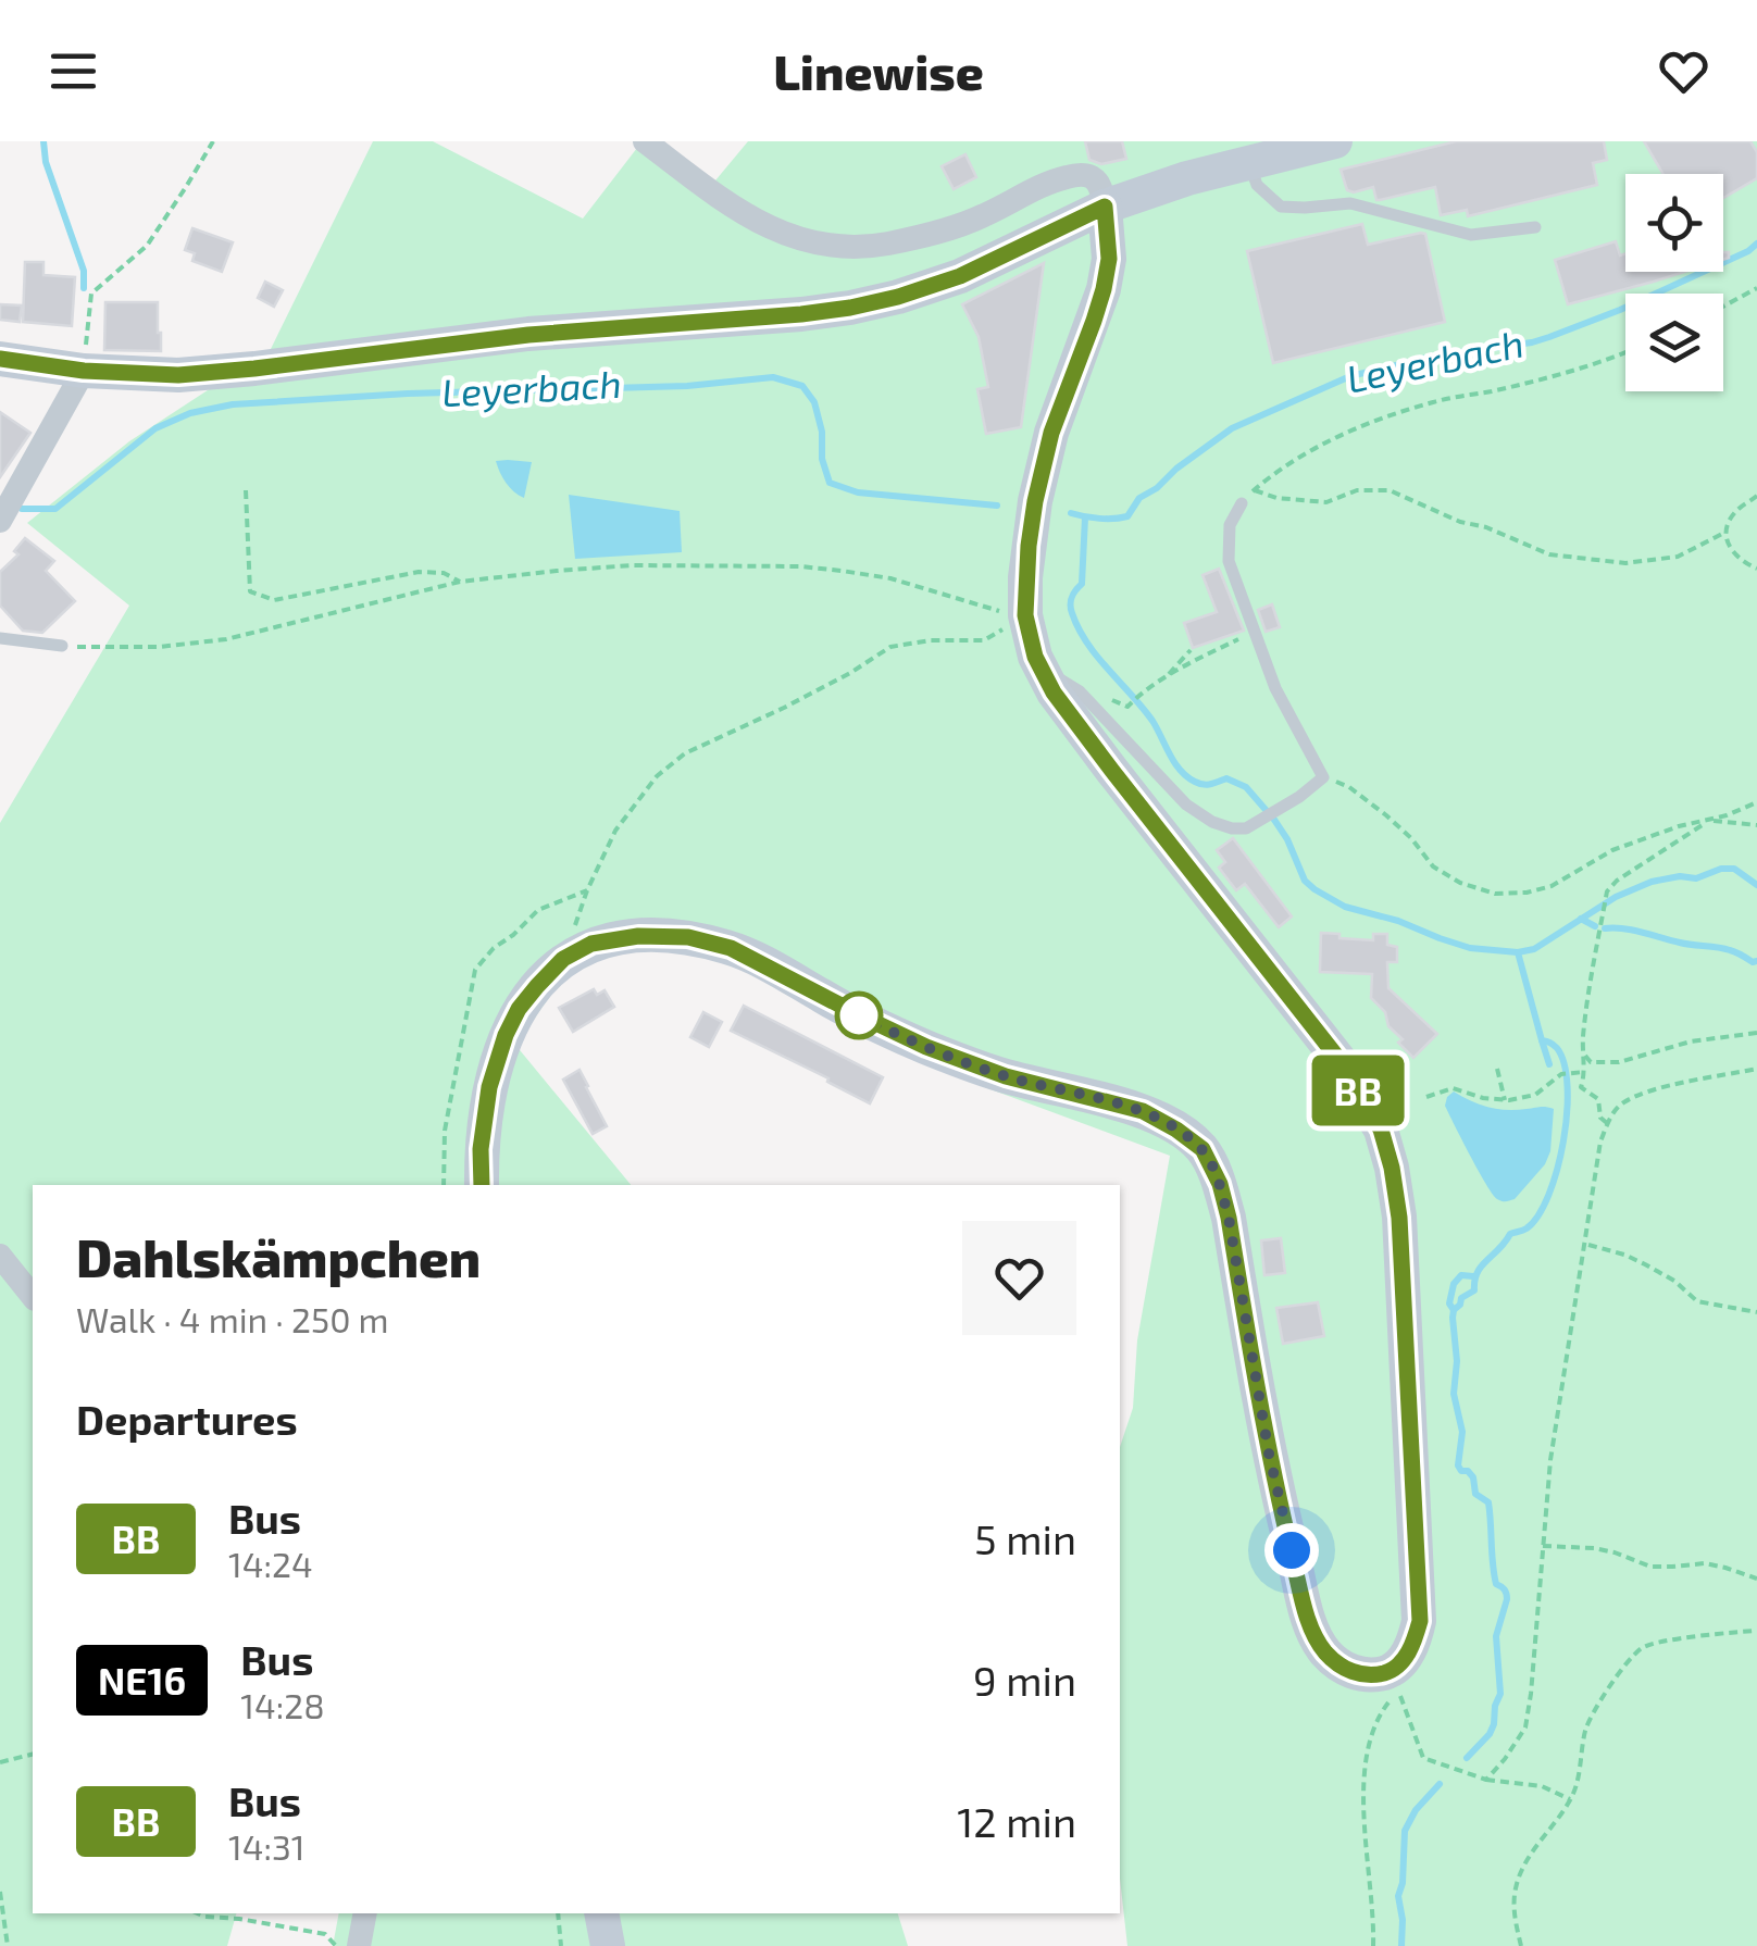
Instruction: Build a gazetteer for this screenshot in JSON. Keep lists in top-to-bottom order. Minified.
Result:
{"water":["Leyerbach"],"lines":["bus line BB"],"page":{"header":"Linewise","on_map":"BB","heading":[["Dahlskämpchen","Walk · 4 min · 250 m"],"Departures"],"list":[{"mark":"BB","name":"Bus","note":"14:24","value":"5 min"},{"mark":"NE16","name":"Bus","note":"14:28","value":"9 min"},{"mark":"BB","name":"Bus","note":"14:31","value":"12 min"}]}}
